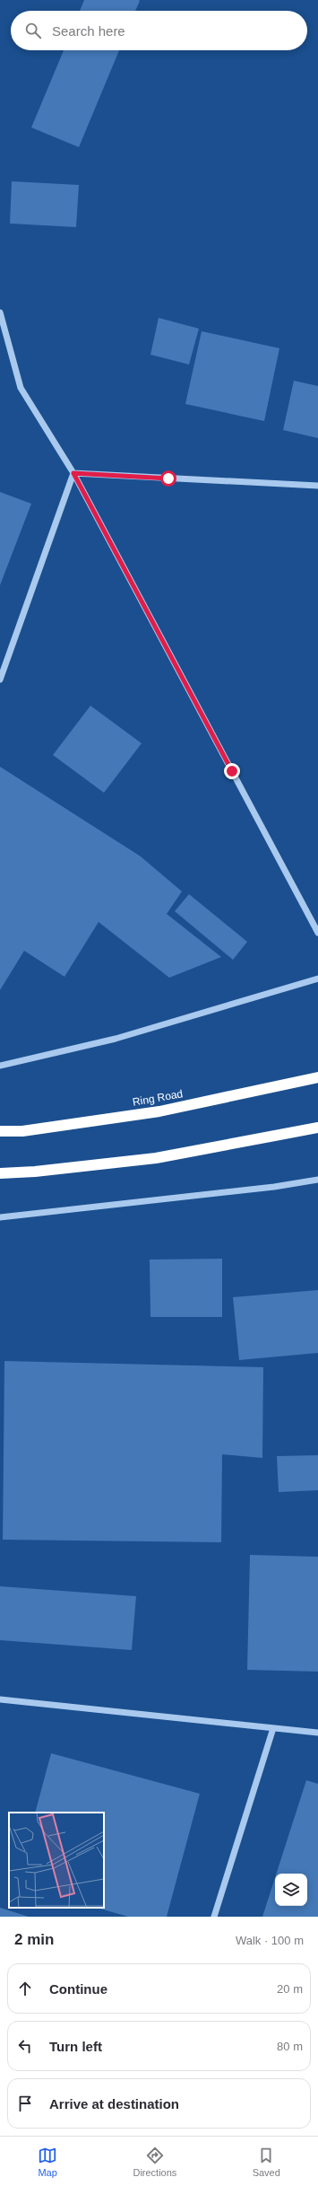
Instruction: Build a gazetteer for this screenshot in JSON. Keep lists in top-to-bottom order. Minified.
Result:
{"streets":{"highway":["Ring Road"]},"page":{"search":"Search here","heading":["2 min","Walk · 100 m"],"list":[["Continue","20 m"],["Turn left","80 m"],"Arrive at destination"],"nav":["Map","Directions","Saved"]}}
